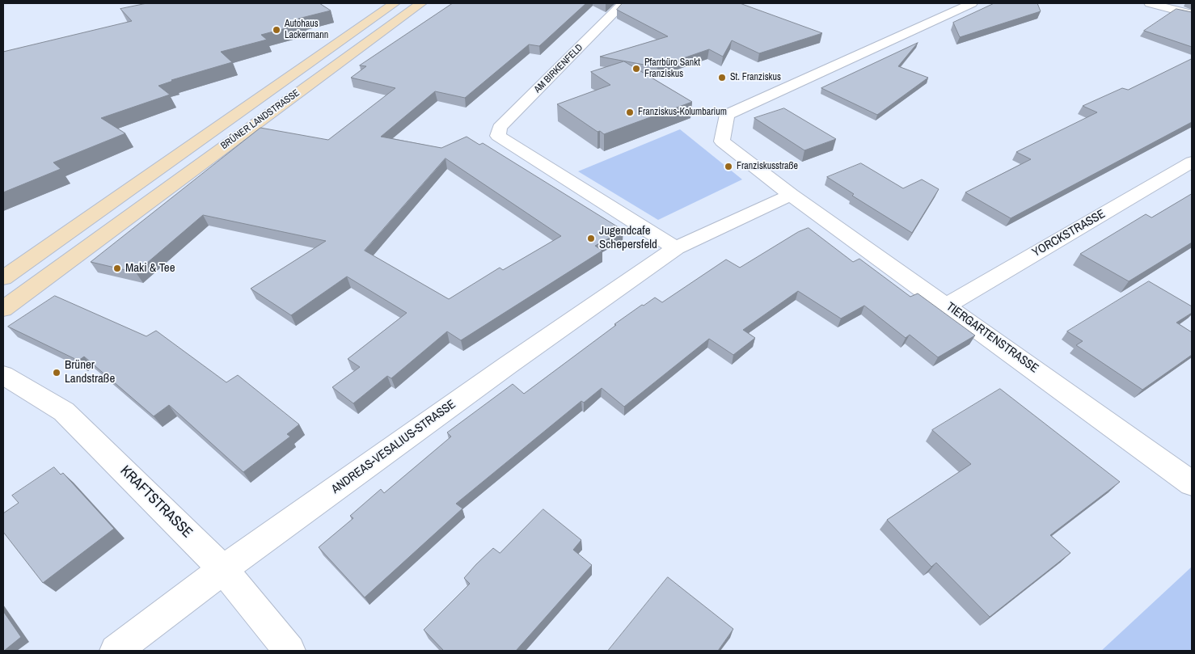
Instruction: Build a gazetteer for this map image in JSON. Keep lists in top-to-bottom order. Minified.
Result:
{"streets":{"main road":["BRÜNER LANDSTRASSE"],"street":["AM BIRKENFELD","YORCKSTRASSE","TIERGARTENSTRASSE","ANDREAS-VESALIUS-STRASSE","KRAFTSTRASSE"]},"crossings":[["AM BIRKENFELD","ANDREAS-VESALIUS-STRASSE"],["YORCKSTRASSE","TIERGARTENSTRASSE"],["ANDREAS-VESALIUS-STRASSE","KRAFTSTRASSE"]],"places":["Autohaus Lackermann","Pfarrbüro Sankt Franziskus","St. Franziskus","Franziskus-Kolumbarium","Franziskusstraße","Jugendcafe Schepersfeld","Maki & Tee","Brüner Landstraße"]}
